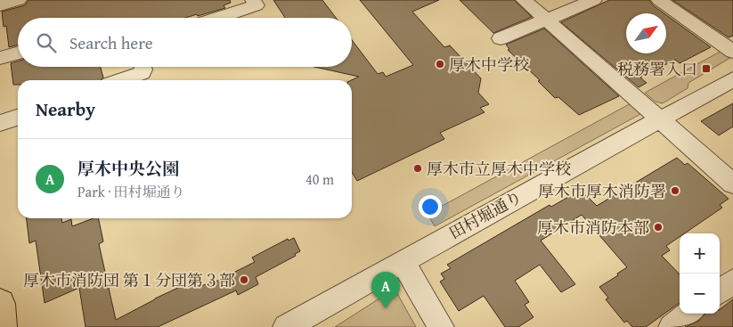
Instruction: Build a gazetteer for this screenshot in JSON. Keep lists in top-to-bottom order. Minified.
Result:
{"streets":{"street":["田村堀通り"]},"places":{"other":["厚木中学校","厚木市立厚木中学校","厚木市厚木消防署","厚木市消防本部","厚木市消防団 第１分団第３部"],"transit":["税務署入口"]},"north":"top right","page":{"search":"Search here","heading":"Nearby","list":[{"mark":"A","name":"厚木中央公園","note":"Park · 田村堀通り","value":"40 m"}],"map_buttons":["+","−"],"pins":"A"}}
